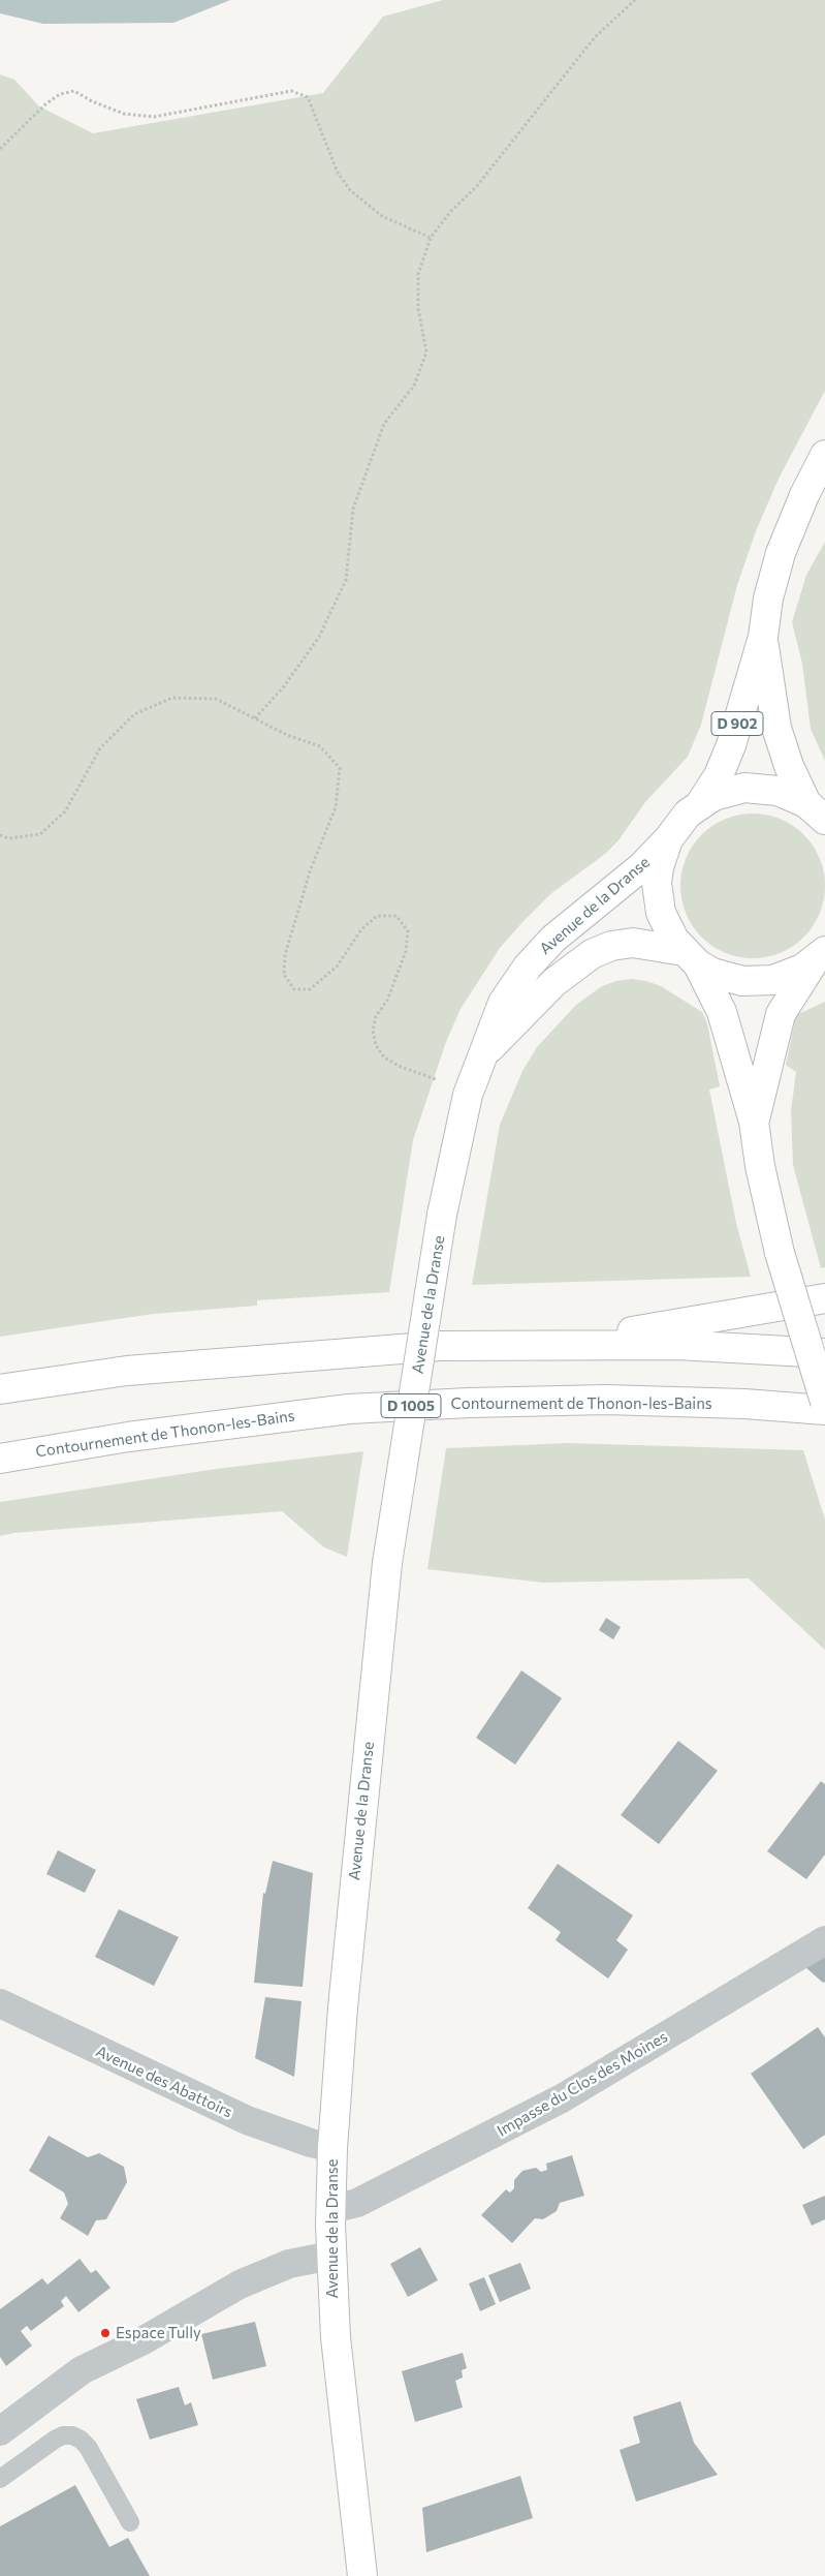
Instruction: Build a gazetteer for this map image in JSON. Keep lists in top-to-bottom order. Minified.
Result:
{"streets":{"main road":["D 902","Avenue de la Dranse","Contournement de Thonon-les-Bains","D 1005"],"street":["Avenue des Abattoirs","Impasse du Clos des Moines"]},"crossings":[["Avenue de la Dranse","Avenue des Abattoirs"],["Avenue de la Dranse","Impasse du Clos des Moines"]],"places":["Espace Tully"]}
